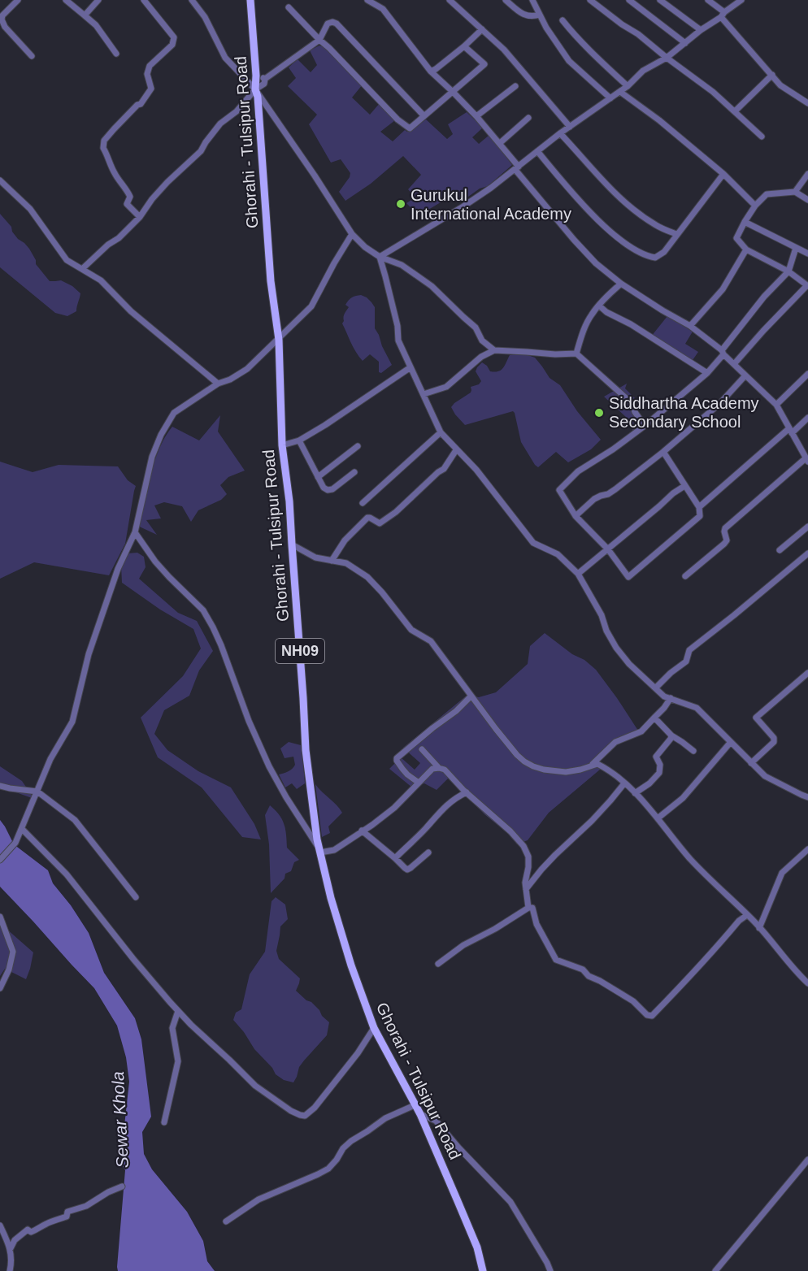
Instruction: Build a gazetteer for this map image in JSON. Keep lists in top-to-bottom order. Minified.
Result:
{"streets":{"main road":["Ghorahi - Tulsipur Road","NH09"]},"water":["Sewar Khola"],"places":["Gurukul International Academy","Siddhartha Academy Secondary School"]}
